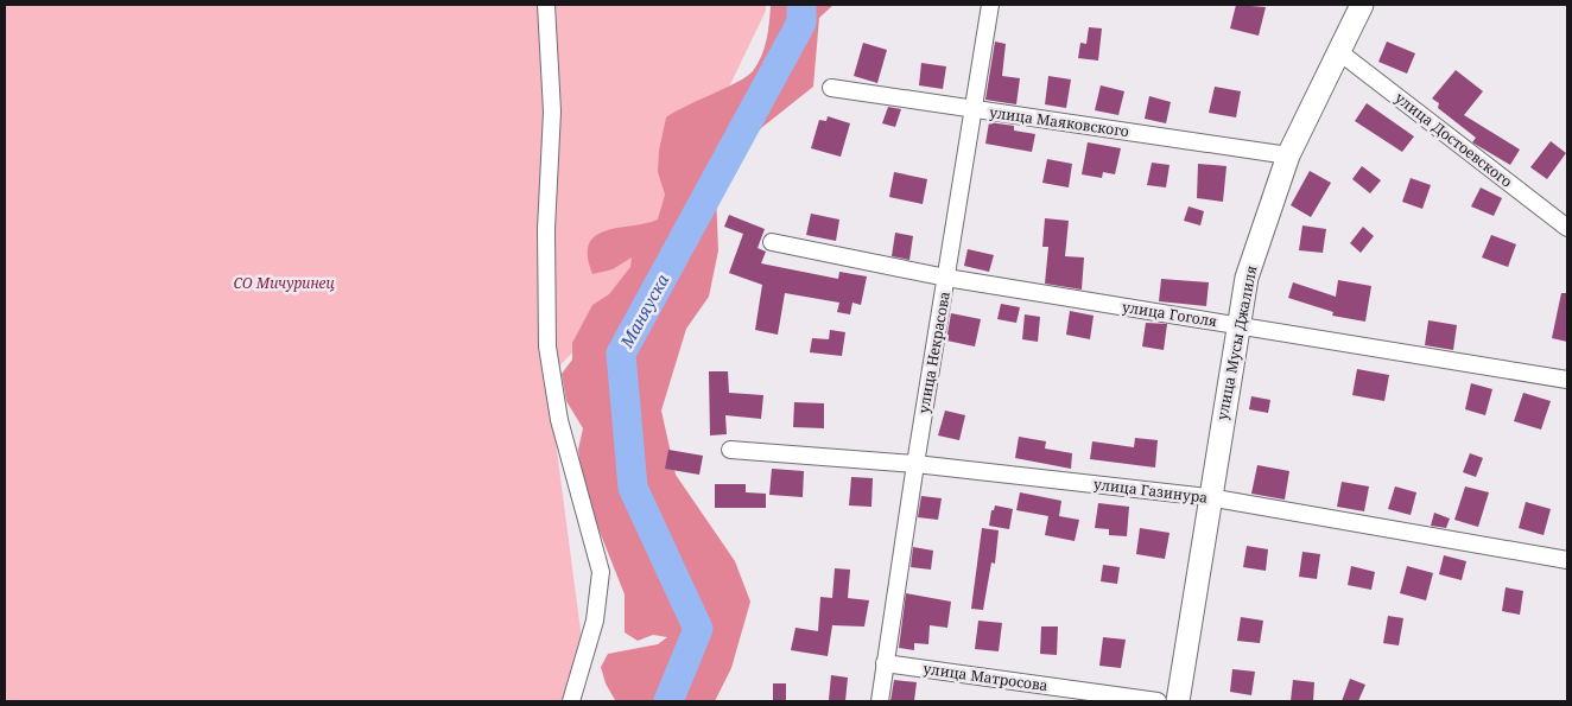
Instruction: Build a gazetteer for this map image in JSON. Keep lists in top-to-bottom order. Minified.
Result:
{"streets":{"main road":["улица Мусы Джалиля"],"street":["улица Маяковского","улица Достоевского","улица Гоголя","улица Некрасова","улица Газинура","улица Матросова"]},"crossings":[["улица Маяковского","улица Мусы Джалиля"],["улица Маяковского","улица Некрасова"],["улица Достоевского","улица Мусы Джалиля"],["улица Гоголя","улица Мусы Джалиля"],["улица Гоголя","улица Некрасова"],["улица Мусы Джалиля","улица Газинура"],["улица Некрасова","улица Газинура"],["улица Некрасова","улица Матросова"]],"water":["Маняуска"],"parks":["СО Мичуринец"]}
